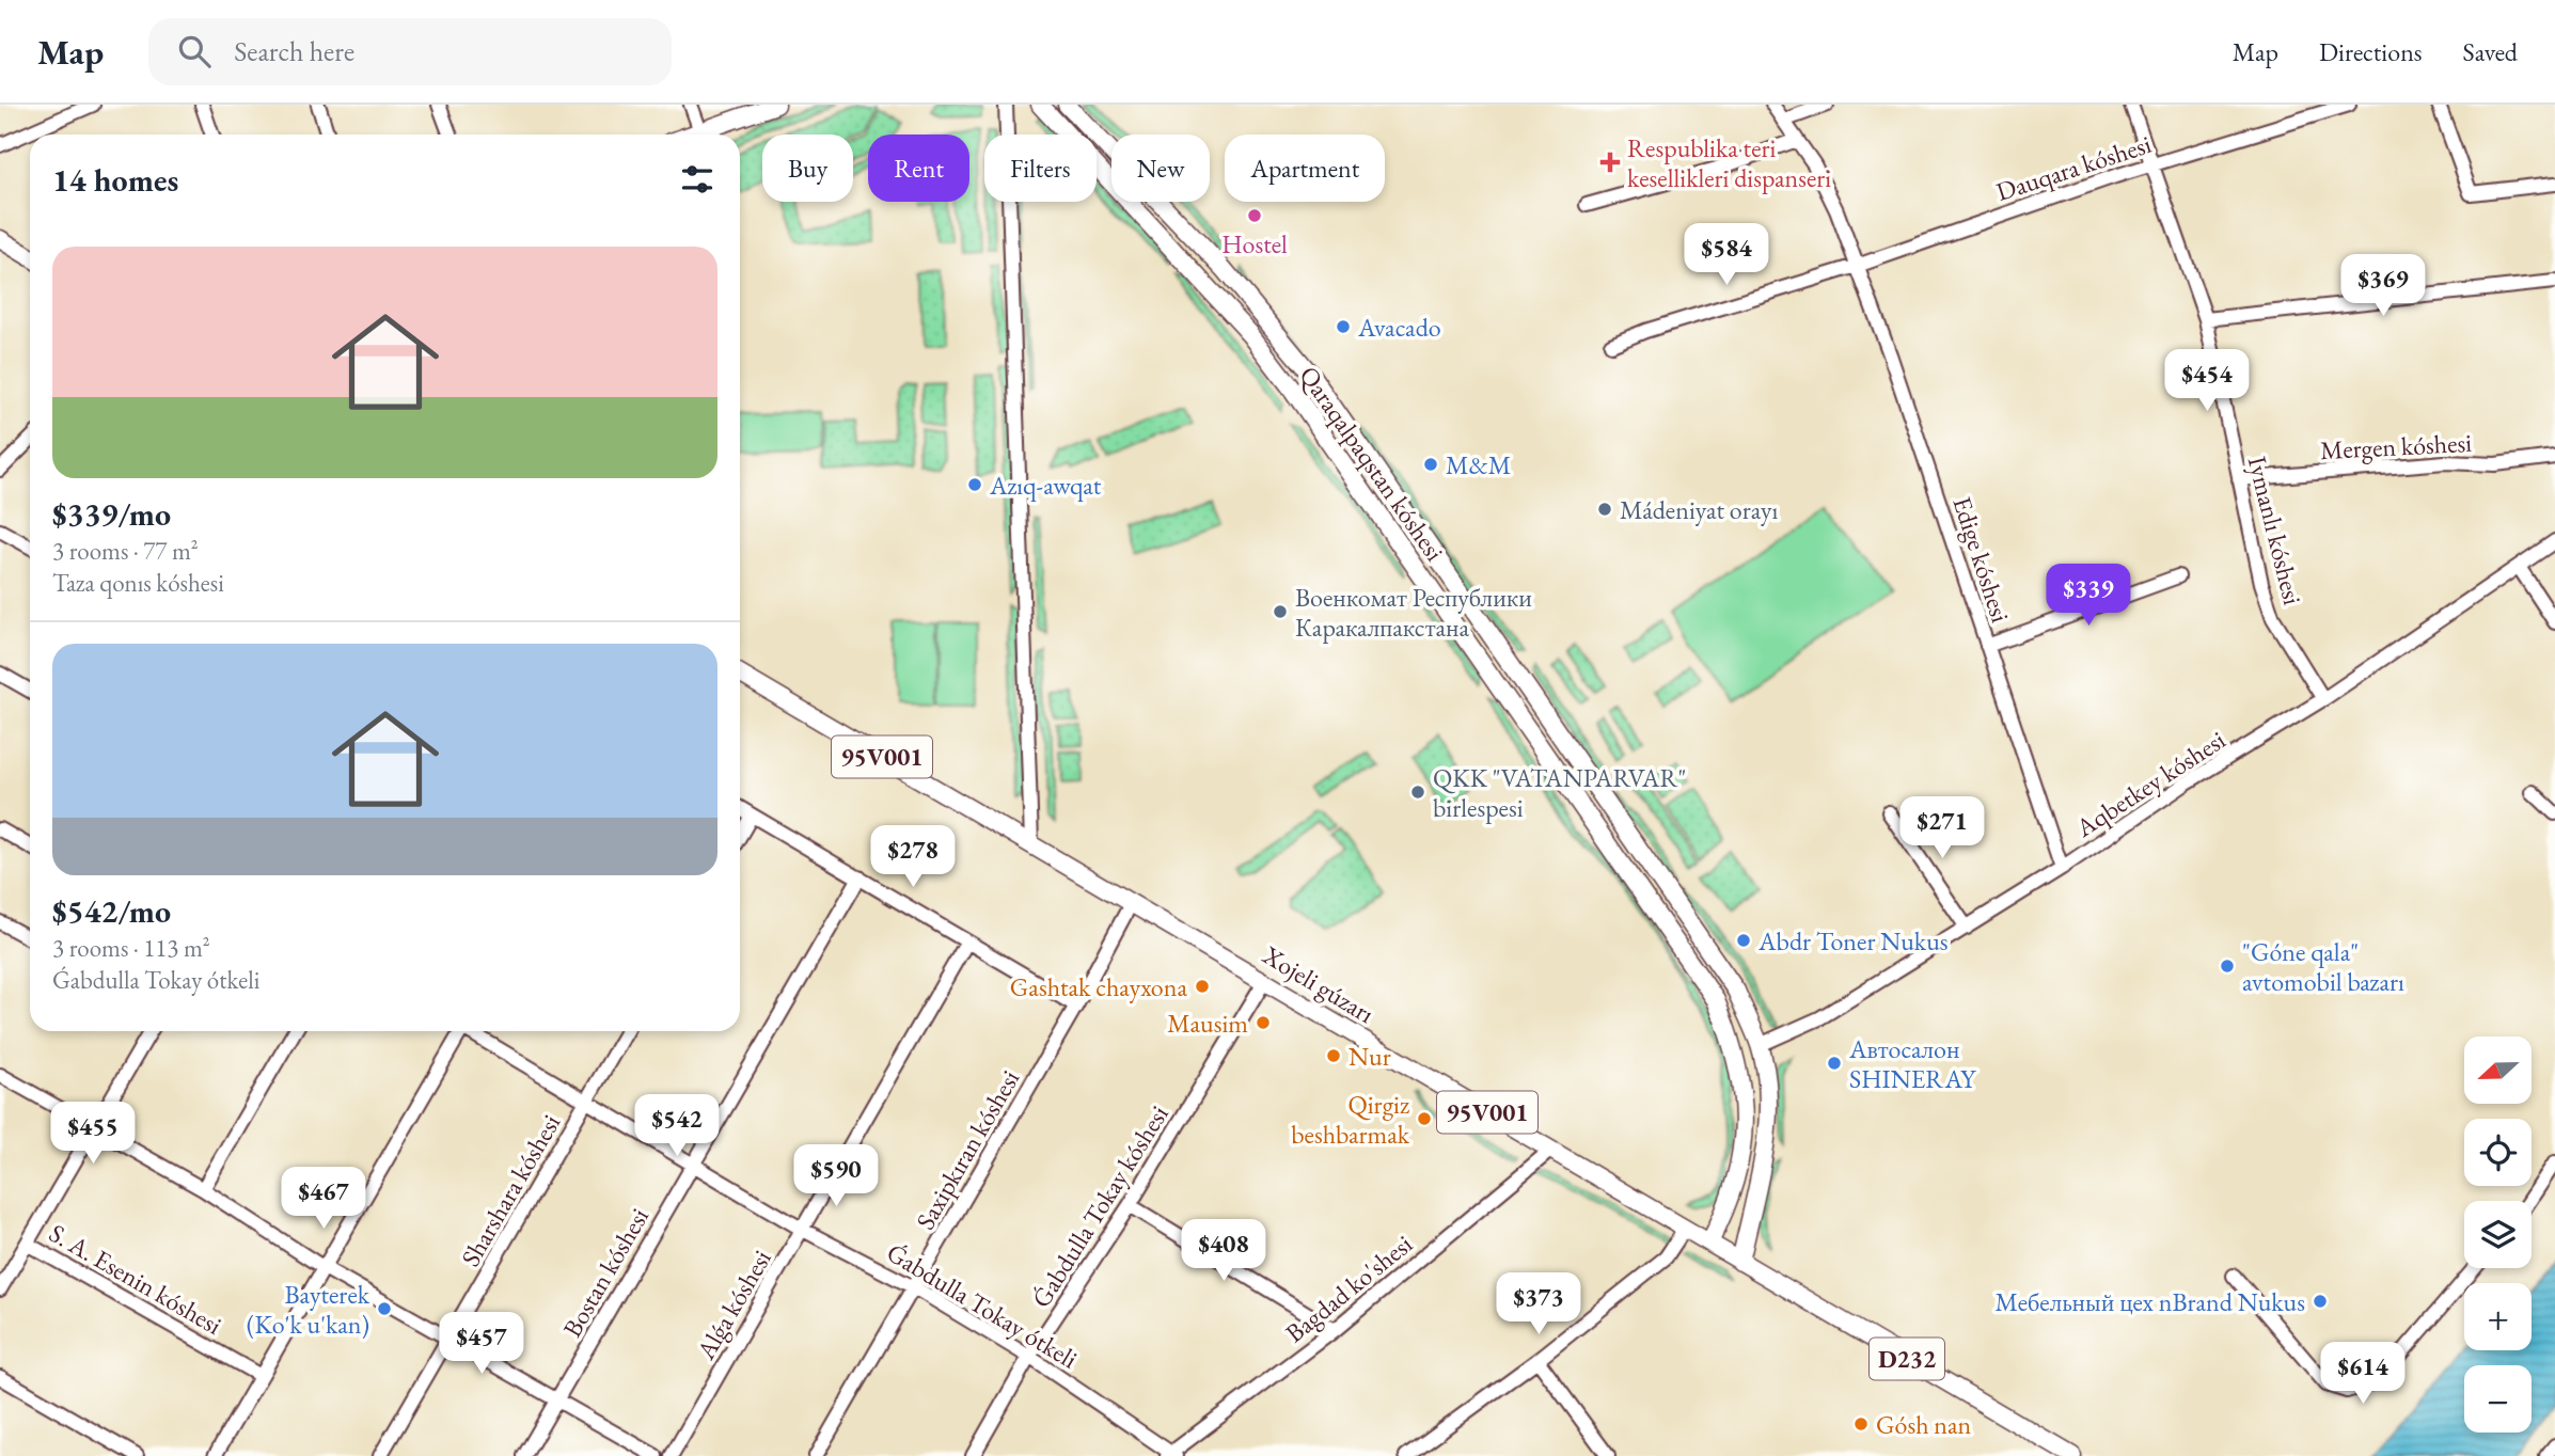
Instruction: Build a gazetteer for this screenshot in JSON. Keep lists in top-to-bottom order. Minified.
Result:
{"streets":{"main road":["Qaraqalpaqstan kóshesi","95V001","Xojeli gúzarı","D232"],"street":["Dauqara kóshesi","Mergen kóshesi","Iymanlı kóshesi","Edige kóshesi","Aqbetkey kóshesi","Saxipkıran kóshesi","Sharshara kóshesi","Ǵabdulla Tokay kóshesi","Bostan kóshesi","S. A. Esenin kóshesi","Bagdad ko'shesi","Alǵa kóshesi","Ǵabdulla Tokay ótkeli"]},"crossings":[["Dauqara kóshesi","Iymanlı kóshesi"],["Dauqara kóshesi","Edige kóshesi"],["Mergen kóshesi","Iymanlı kóshesi"],["Qaraqalpaqstan kóshesi","Aqbetkey kóshesi"],["Qaraqalpaqstan kóshesi","Xojeli gúzarı"],["Iymanlı kóshesi","Aqbetkey kóshesi"],["Edige kóshesi","Aqbetkey kóshesi"],["Xojeli gúzarı","Saxipkıran kóshesi"],["Xojeli gúzarı","Ǵabdulla Tokay kóshesi"],["Xojeli gúzarı","Bagdad ko'shesi"],["Saxipkıran kóshesi","Ǵabdulla Tokay ótkeli"],["Sharshara kóshesi","Ǵabdulla Tokay ótkeli"],["Ǵabdulla Tokay kóshesi","Ǵabdulla Tokay ótkeli"],["Bostan kóshesi","Ǵabdulla Tokay ótkeli"],["Bagdad ko'shesi","Ǵabdulla Tokay ótkeli"],["Alǵa kóshesi","Ǵabdulla Tokay ótkeli"]],"places":{"health":["Respublika teri kesellikleri dispanseri"],"other":["Hostel","Avacado","M&M","Azıq-awqat","Mádeniyat orayı","Военкомат Республики Каракалпакстана","QKK \"VATANPARVAR\" birlespesi","Abdr Toner Nukus","\"Góne qala\" avtomobil bazarı","Gashtak chayxona","Mausim","Nur","Автосалон SHINERAY","Qirgiz beshbarmak","Мебельный цех nBrand Nukus","Bayterek (Ko'k u'kan)","Gósh nan"]},"north":"left","page":{"header":"Map","search":"Search here","nav":["Map","Directions","Saved"],"chip":["Buy","Rent","Filters","New","Apartment"],"heading":"14 homes","price":["$584","$369","$454","$339","$271","$278","$542","$455","$590","$467","$408","$373","$457","$614"],"list":[{"name":"$339/mo","note":"3 rooms · 77 m² · Taza qonıs kóshesi"},{"name":"$542/mo","note":"3 rooms · 113 m² · Ǵabdulla Tokay ótkeli"}],"map_buttons":["+","−"]}}
